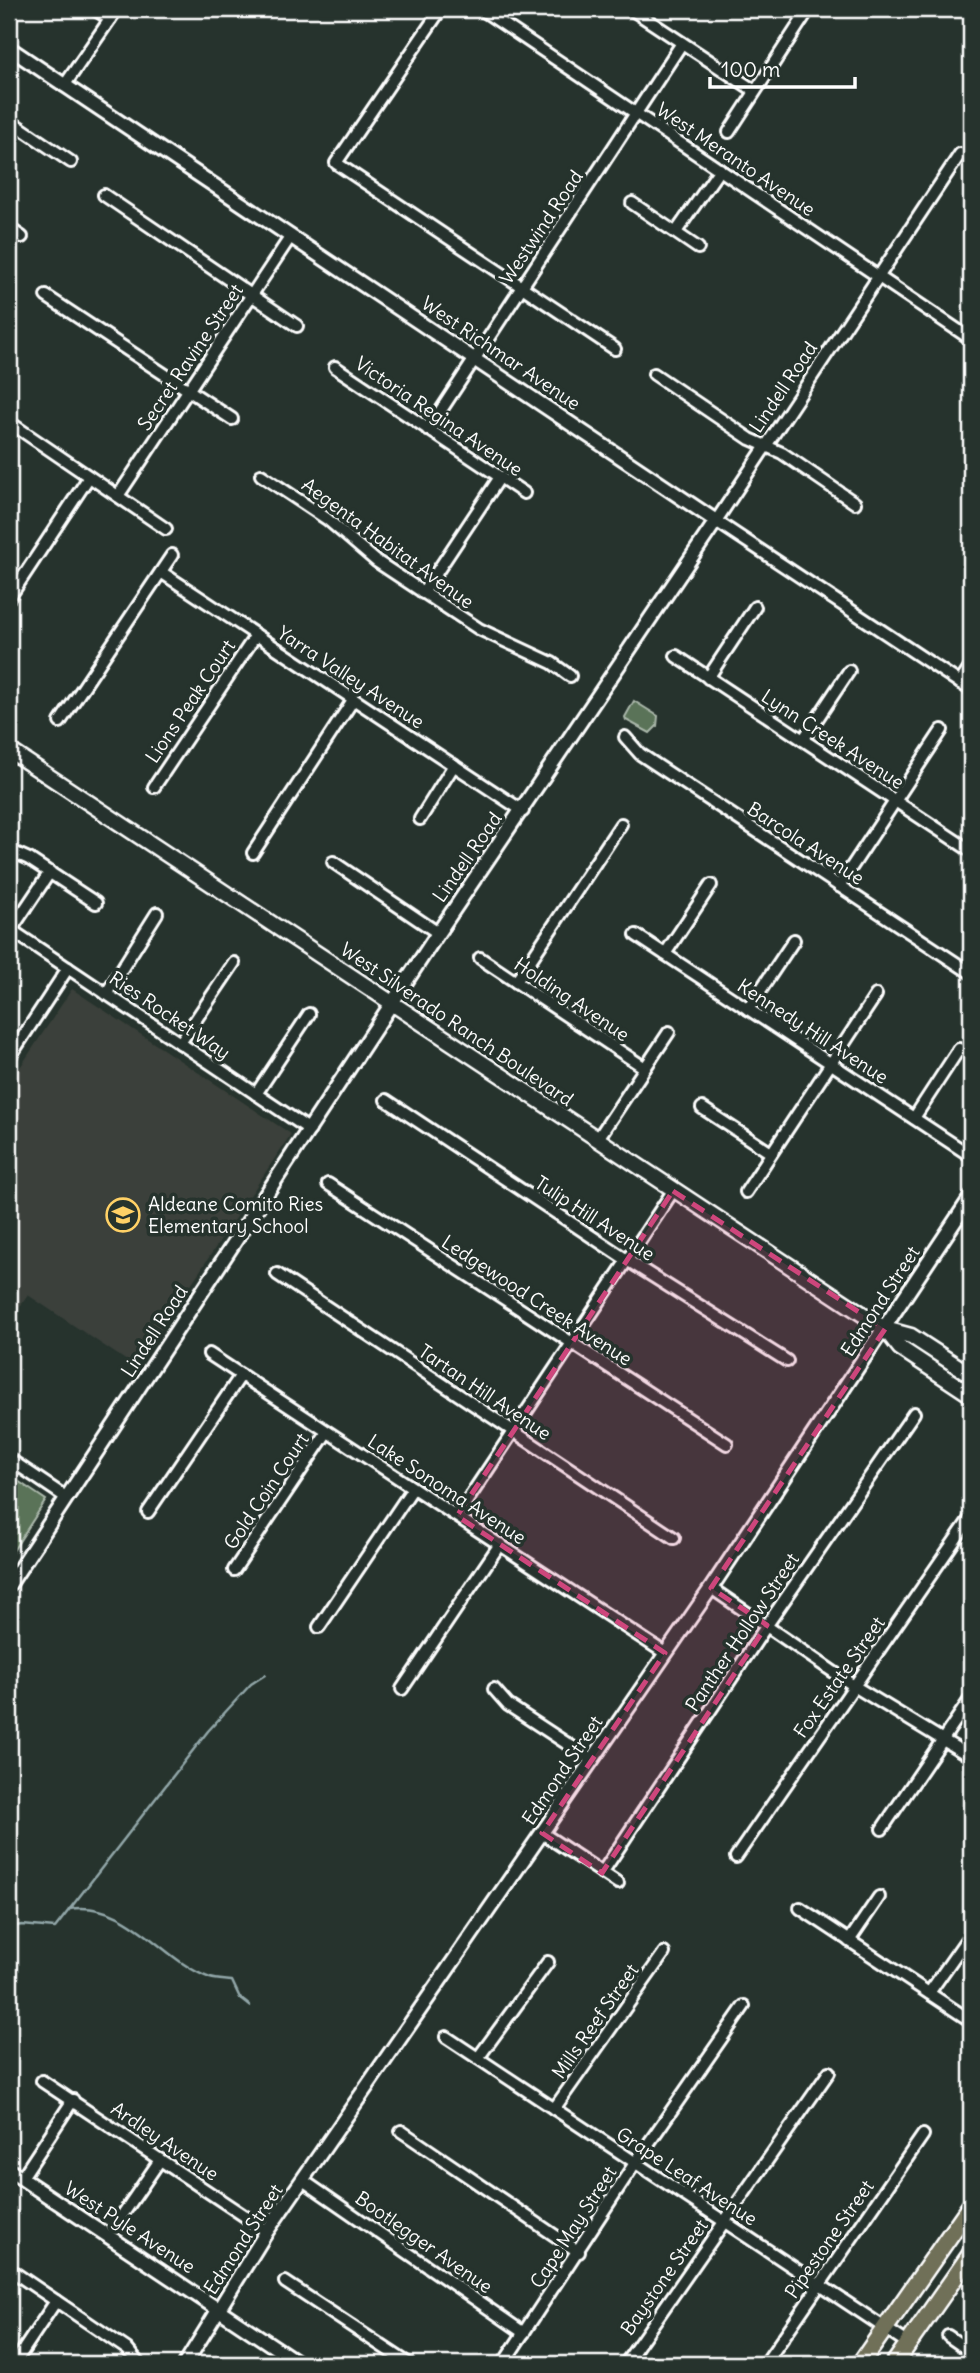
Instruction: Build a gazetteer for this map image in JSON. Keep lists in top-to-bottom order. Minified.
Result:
{"streets":{"main road":["West Silverado Ranch Boulevard"],"street":["West Meranto Avenue","Westwind Road","West Richmar Avenue","Secret Ravine Street","Lindell Road","Victoria Regina Avenue","Aegenta Habitat Avenue","Yarra Valley Avenue","Lions Peak Court","Lynn Creek Avenue","Barcola Avenue","Holding Avenue","Ries Rocket Way","Kennedy Hill Avenue","Tulip Hill Avenue","Ledgewood Creek Avenue","Edmond Street","Tartan Hill Avenue","Lake Sonoma Avenue","Gold Coin Court","Panther Hollow Street","Fox Estate Street","Mills Reef Street","Ardley Avenue","Grape Leaf Avenue","West Pyle Avenue","Cape May Street","Pipestone Street","Bootlegger Avenue","Baystone Street"]},"crossings":[["West Meranto Avenue","Westwind Road"],["West Meranto Avenue","Lindell Road"],["Westwind Road","West Richmar Avenue"],["Westwind Road","Victoria Regina Avenue"],["West Richmar Avenue","Secret Ravine Street"],["West Richmar Avenue","Lindell Road"],["Lindell Road","Yarra Valley Avenue"],["Lindell Road","Ries Rocket Way"],["Lindell Road","West Silverado Ranch Boulevard"],["Yarra Valley Avenue","Lions Peak Court"],["West Silverado Ranch Boulevard","Edmond Street"],["Edmond Street","Lake Sonoma Avenue"],["Edmond Street","Ardley Avenue"],["Edmond Street","West Pyle Avenue"],["Edmond Street","Bootlegger Avenue"],["Lake Sonoma Avenue","Gold Coin Court"],["Mills Reef Street","Grape Leaf Avenue"],["Grape Leaf Avenue","Cape May Street"],["Grape Leaf Avenue","Pipestone Street"],["Grape Leaf Avenue","Baystone Street"],["Cape May Street","Bootlegger Avenue"]],"places":{"school or university":["Aldeane Comito Ries Elementary School"]},"scale_bar":"100 m"}
